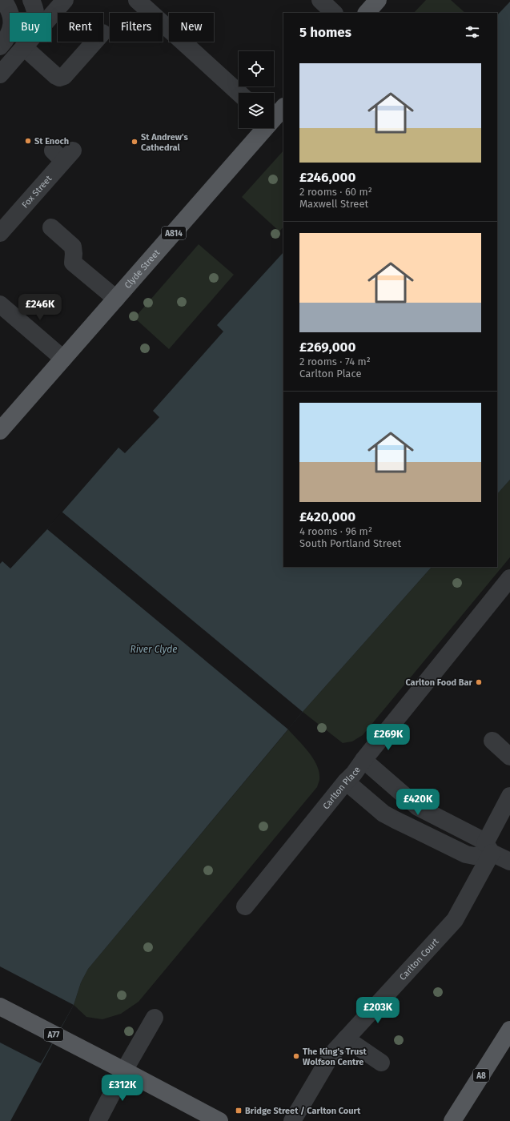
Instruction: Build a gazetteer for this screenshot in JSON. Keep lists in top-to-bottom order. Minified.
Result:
{"streets":{"main road":["A814","Clyde Street","A77","A8"],"street":["Fox Street","Carlton Place","Carlton Court"]},"water":["River Clyde"],"places":{"other":["St Enoch","St Andrew's Cathedral","Carlton Food Bar","The King's Trust Wolfson Centre"],"transit":["Bridge Street / Carlton Court"]},"page":{"chip":["Buy","Rent","Filters","New"],"heading":"5 homes","list":[{"name":"£246,000","note":"2 rooms · 60 m² · Maxwell Street"},{"name":"£269,000","note":"2 rooms · 74 m² · Carlton Place"},{"name":"£420,000","note":"4 rooms · 96 m² · South Portland Street"}],"price":["£246K","£269K","£420K","£203K","£312K"]}}
